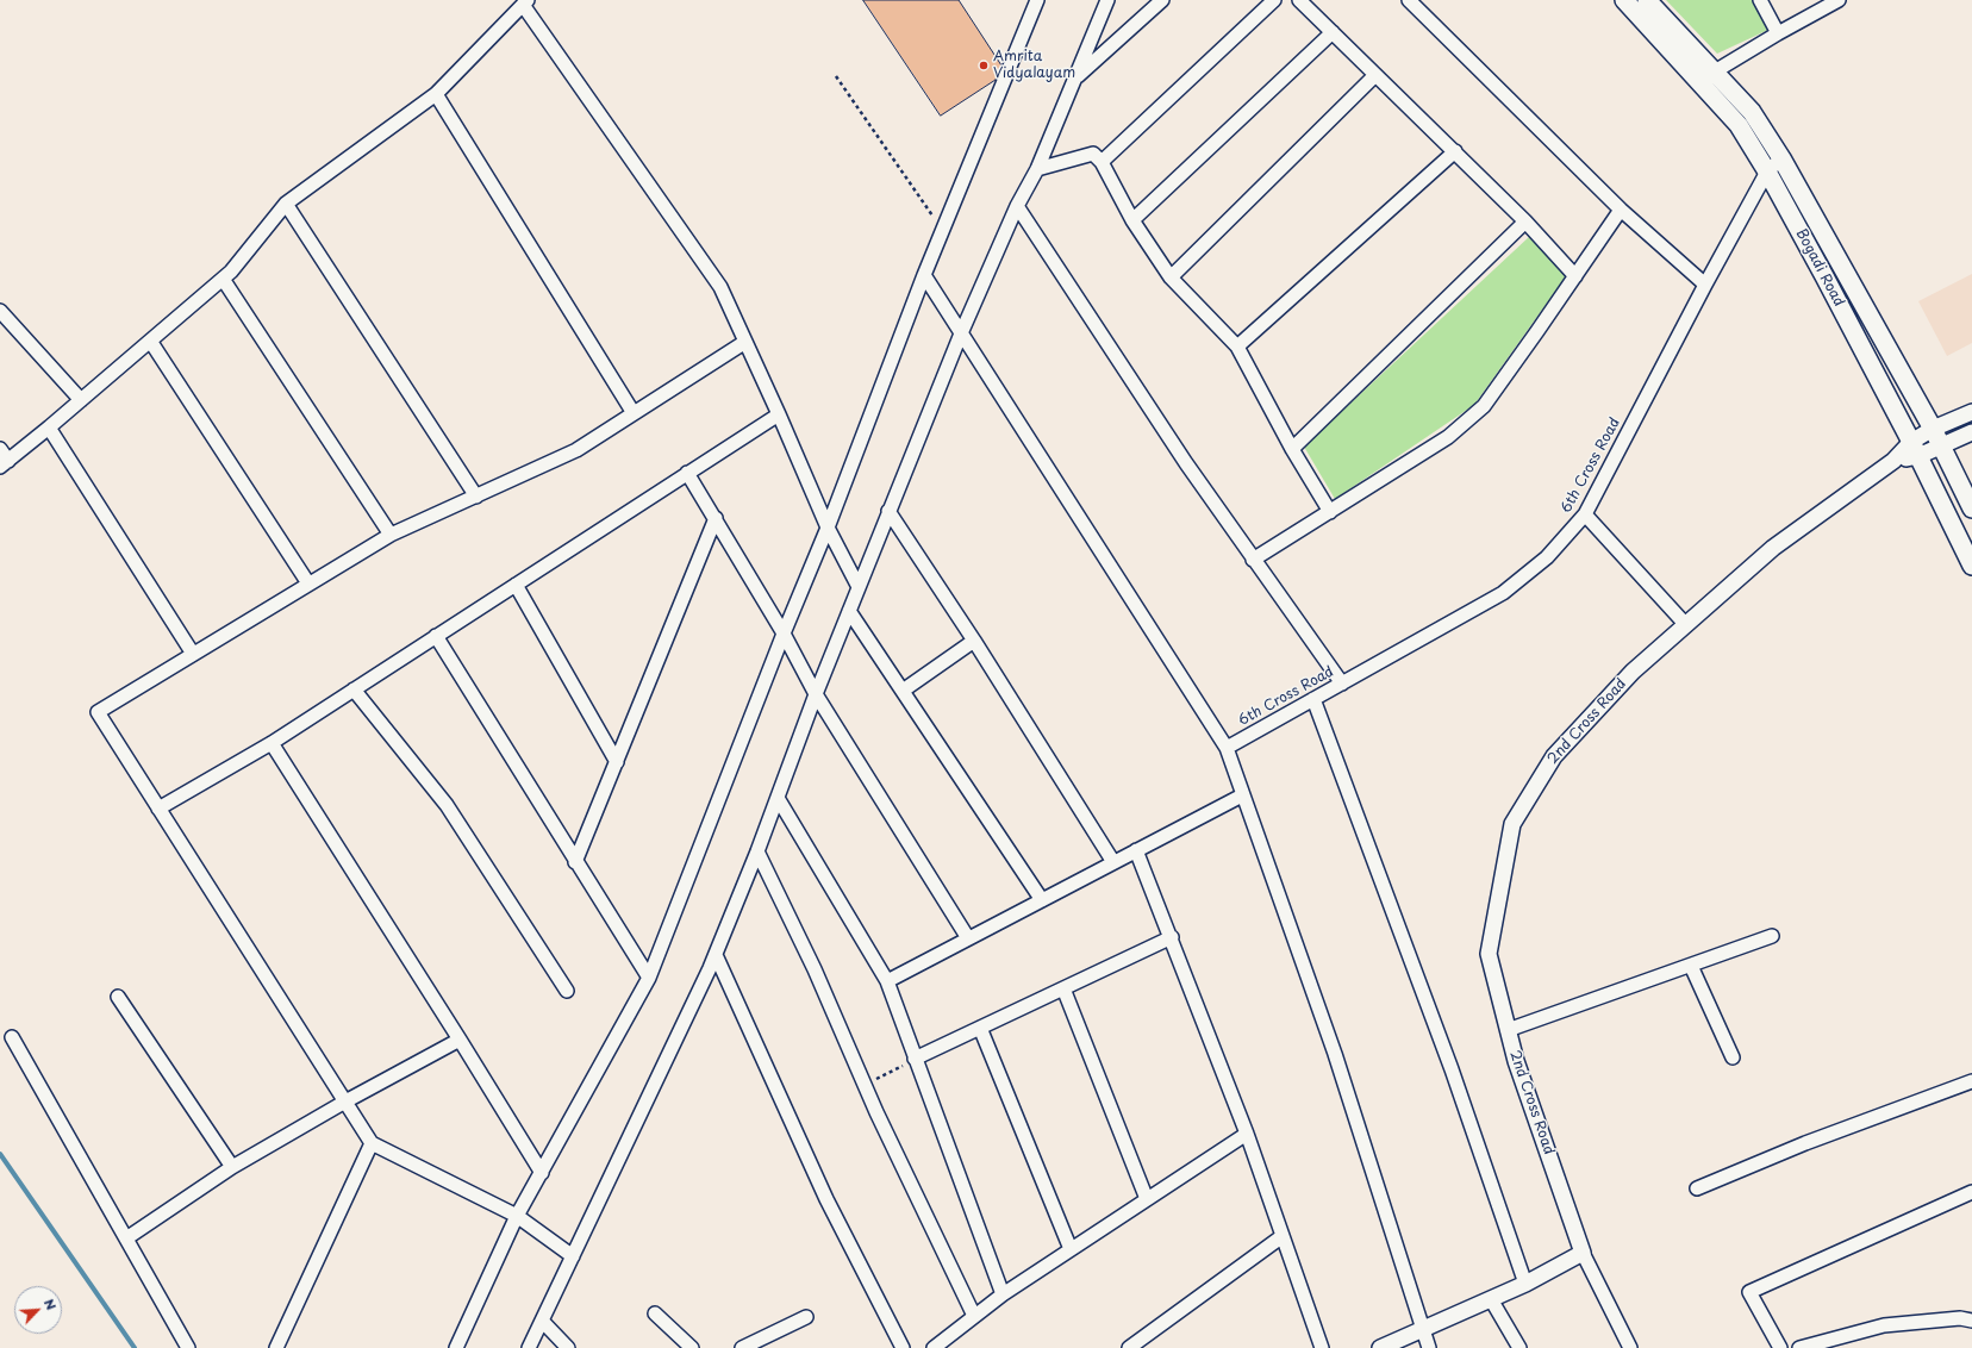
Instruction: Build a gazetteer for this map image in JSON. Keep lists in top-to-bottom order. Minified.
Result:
{"streets":{"main road":["Bogadi Road"],"street":["6th Cross Road","2nd Cross Road"]},"crossings":[["Bogadi Road","6th Cross Road"],["Bogadi Road","2nd Cross Road"]],"places":["Amrita Vidyalayam"],"north":"top right"}
